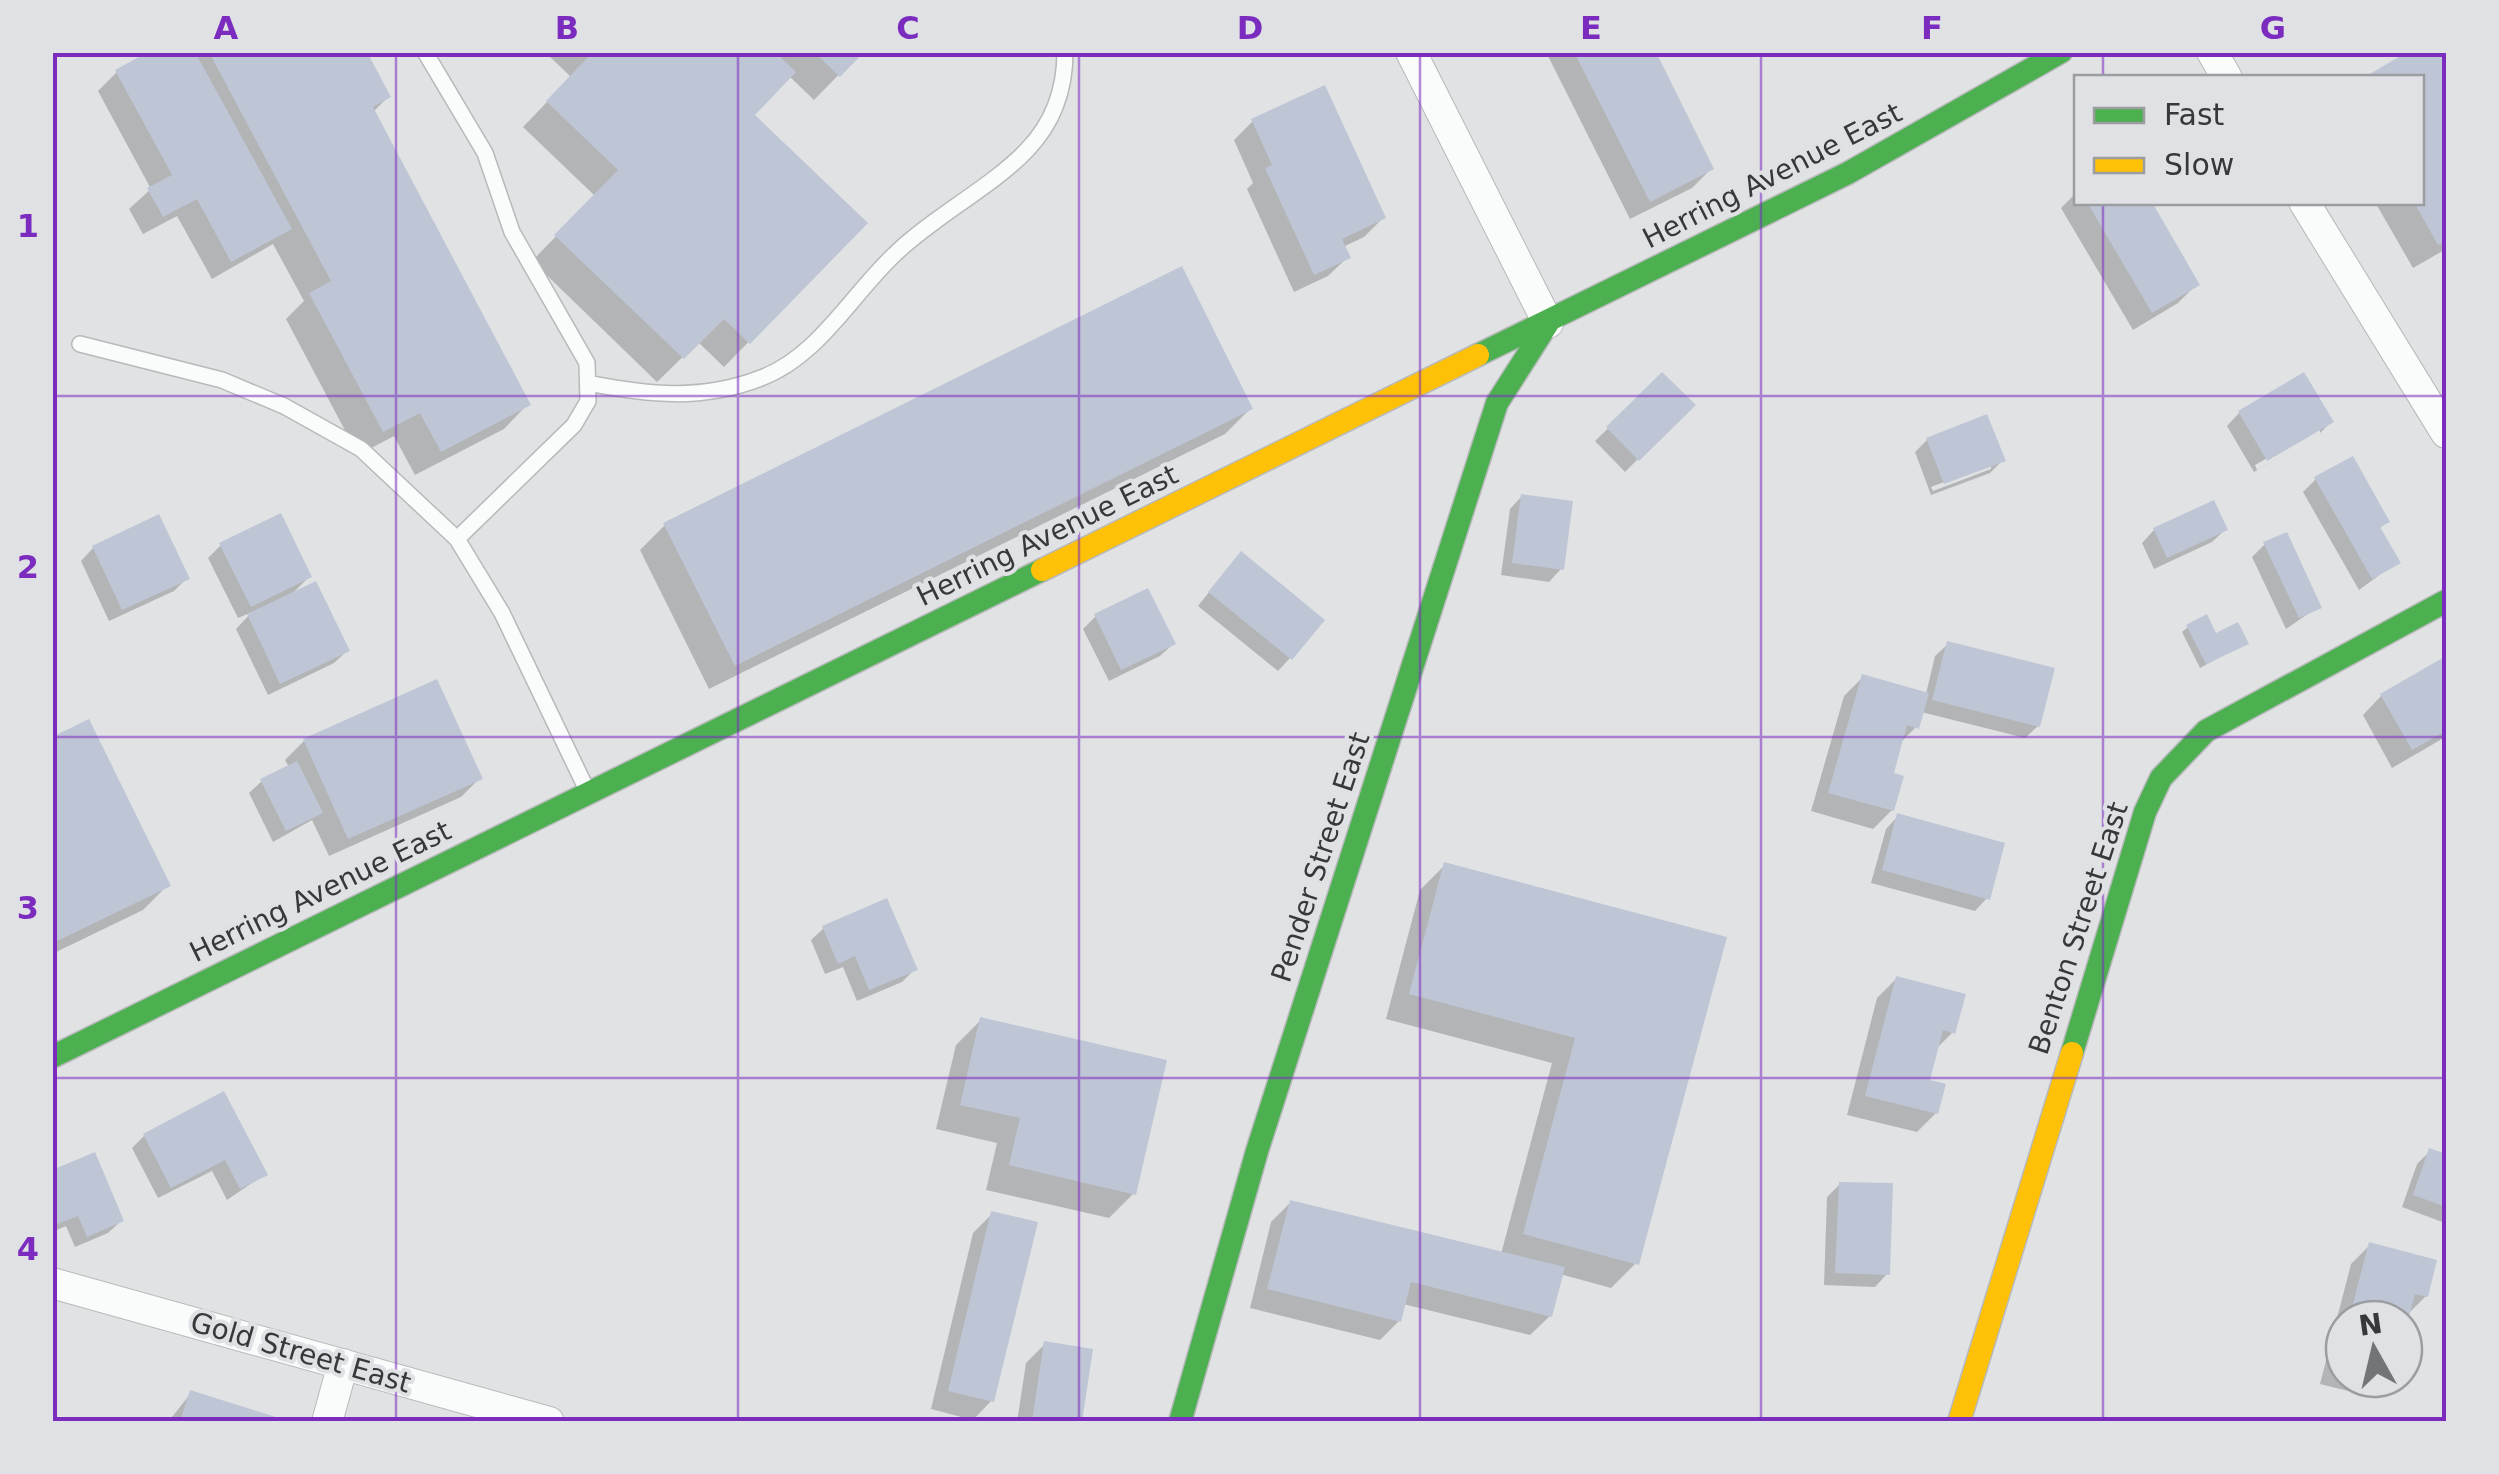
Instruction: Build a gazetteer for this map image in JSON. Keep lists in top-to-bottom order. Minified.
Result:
{"streets":{"main road":["Herring Avenue East","Pender Street East","Benton Street East"],"street":["Gold Street East"]},"crossings":[["Herring Avenue East","Pender Street East"]],"legend":["Fast","Slow"],"north":"top","grid":{"columns":["A","B","C","D","E","F","G"],"rows":["1","2","3","4"]}}
